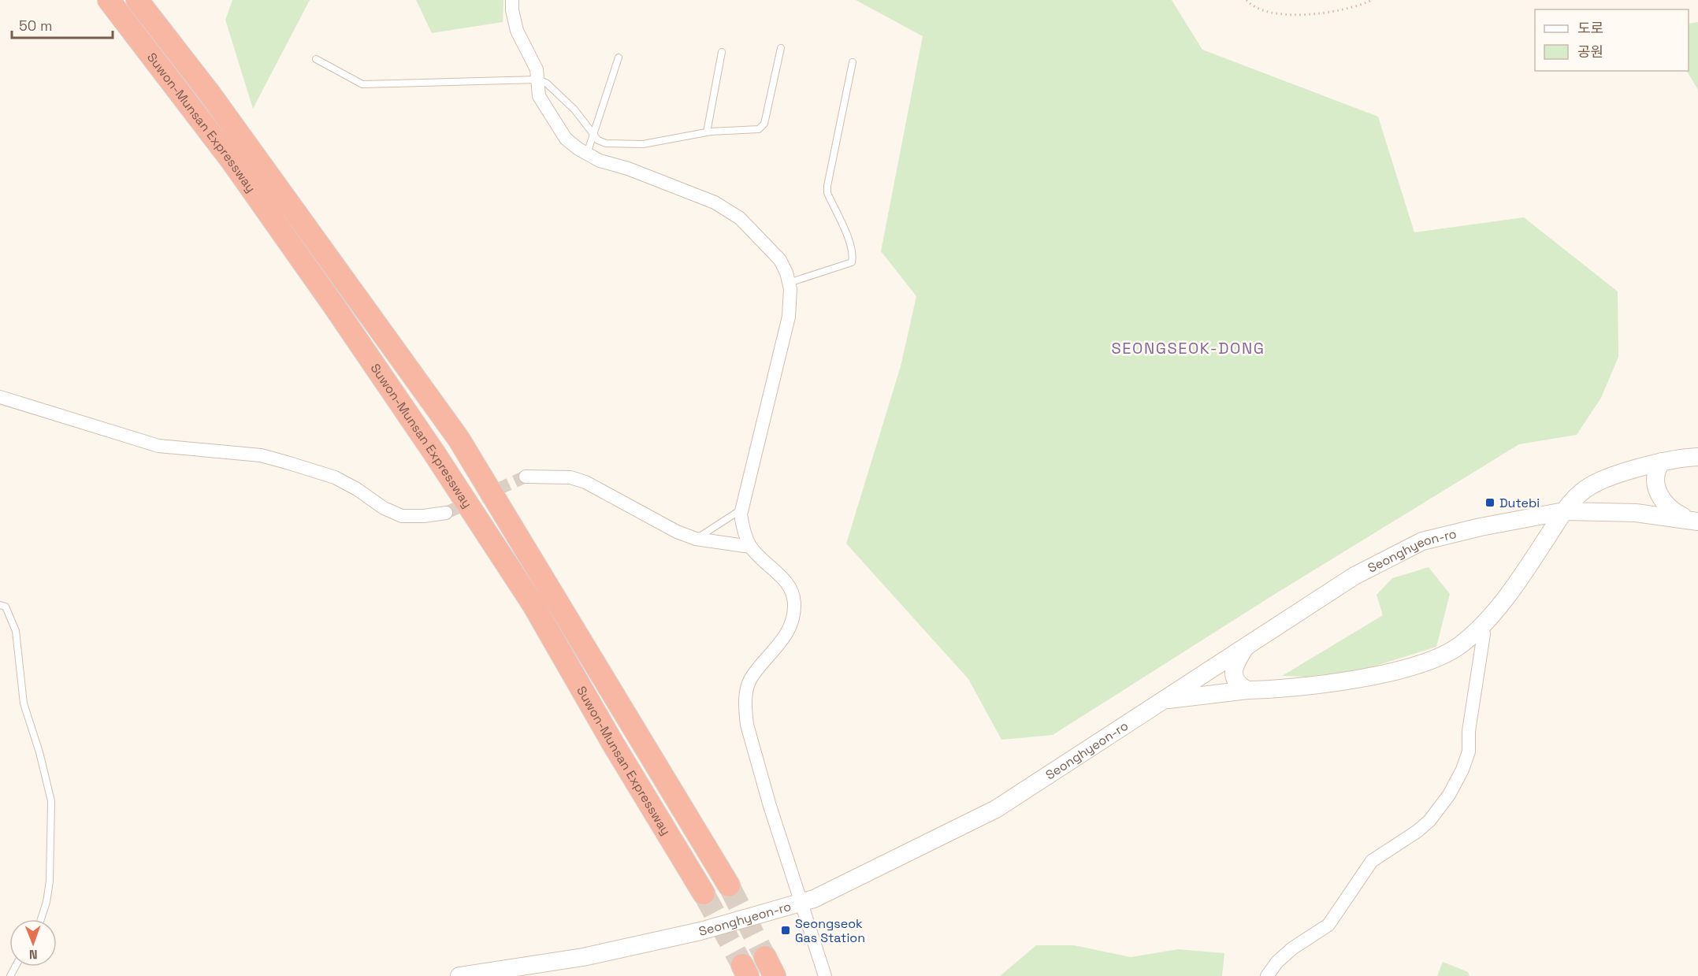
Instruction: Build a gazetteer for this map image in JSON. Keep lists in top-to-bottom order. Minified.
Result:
{"streets":{"highway":["Suwon-Munsan Expressway"],"main road":["Seonghyeon-ro"]},"districts":["SEONGSEOK-DONG"],"places":{"transit":["Dutebi","Seongseok Gas Station"]},"legend":["도로","공원"],"scale_bar":"50 m","north":"bottom"}
